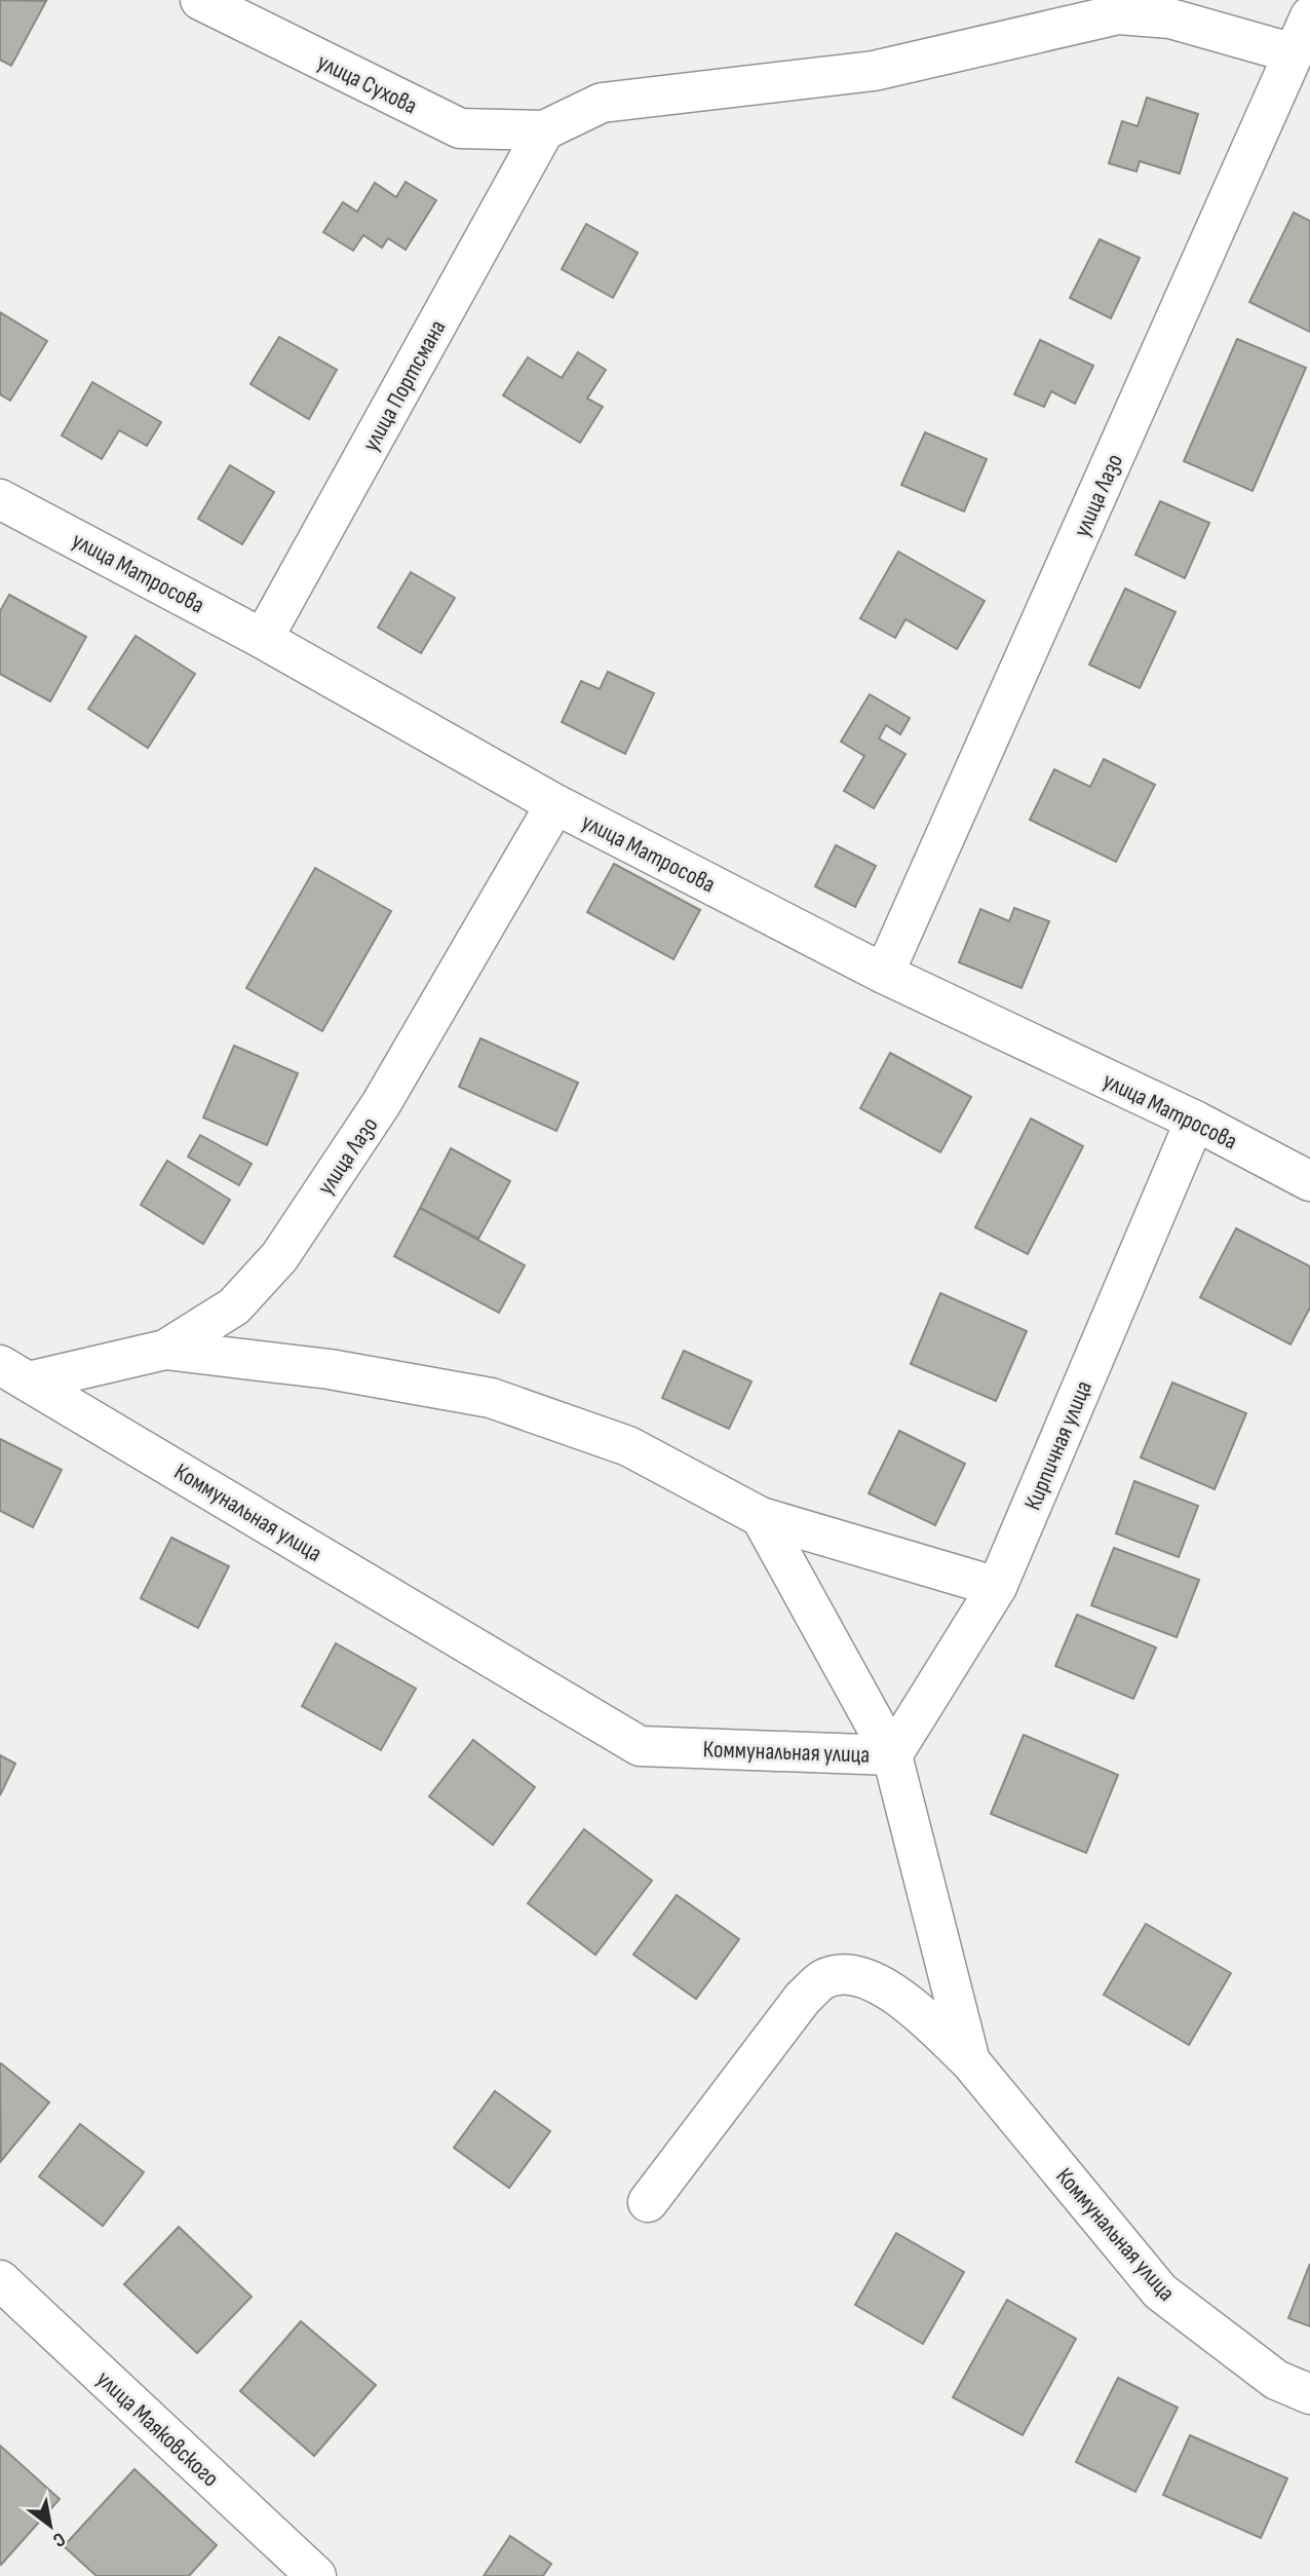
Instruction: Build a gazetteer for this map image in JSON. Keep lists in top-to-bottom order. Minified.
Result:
{"streets":{"street":["улица Сухова","улица Портсмана","улица Лазо","улица Матросова","Кирпичная улица","Коммунальная улица","улица Маяковского"]},"crossings":[["улица Сухова","улица Портсмана"],["улица Портсмана","улица Матросова"],["улица Лазо","улица Матросова"],["улица Лазо","Коммунальная улица"],["улица Матросова","Кирпичная улица"],["Кирпичная улица","Коммунальная улица"]],"north":"bottom right"}
